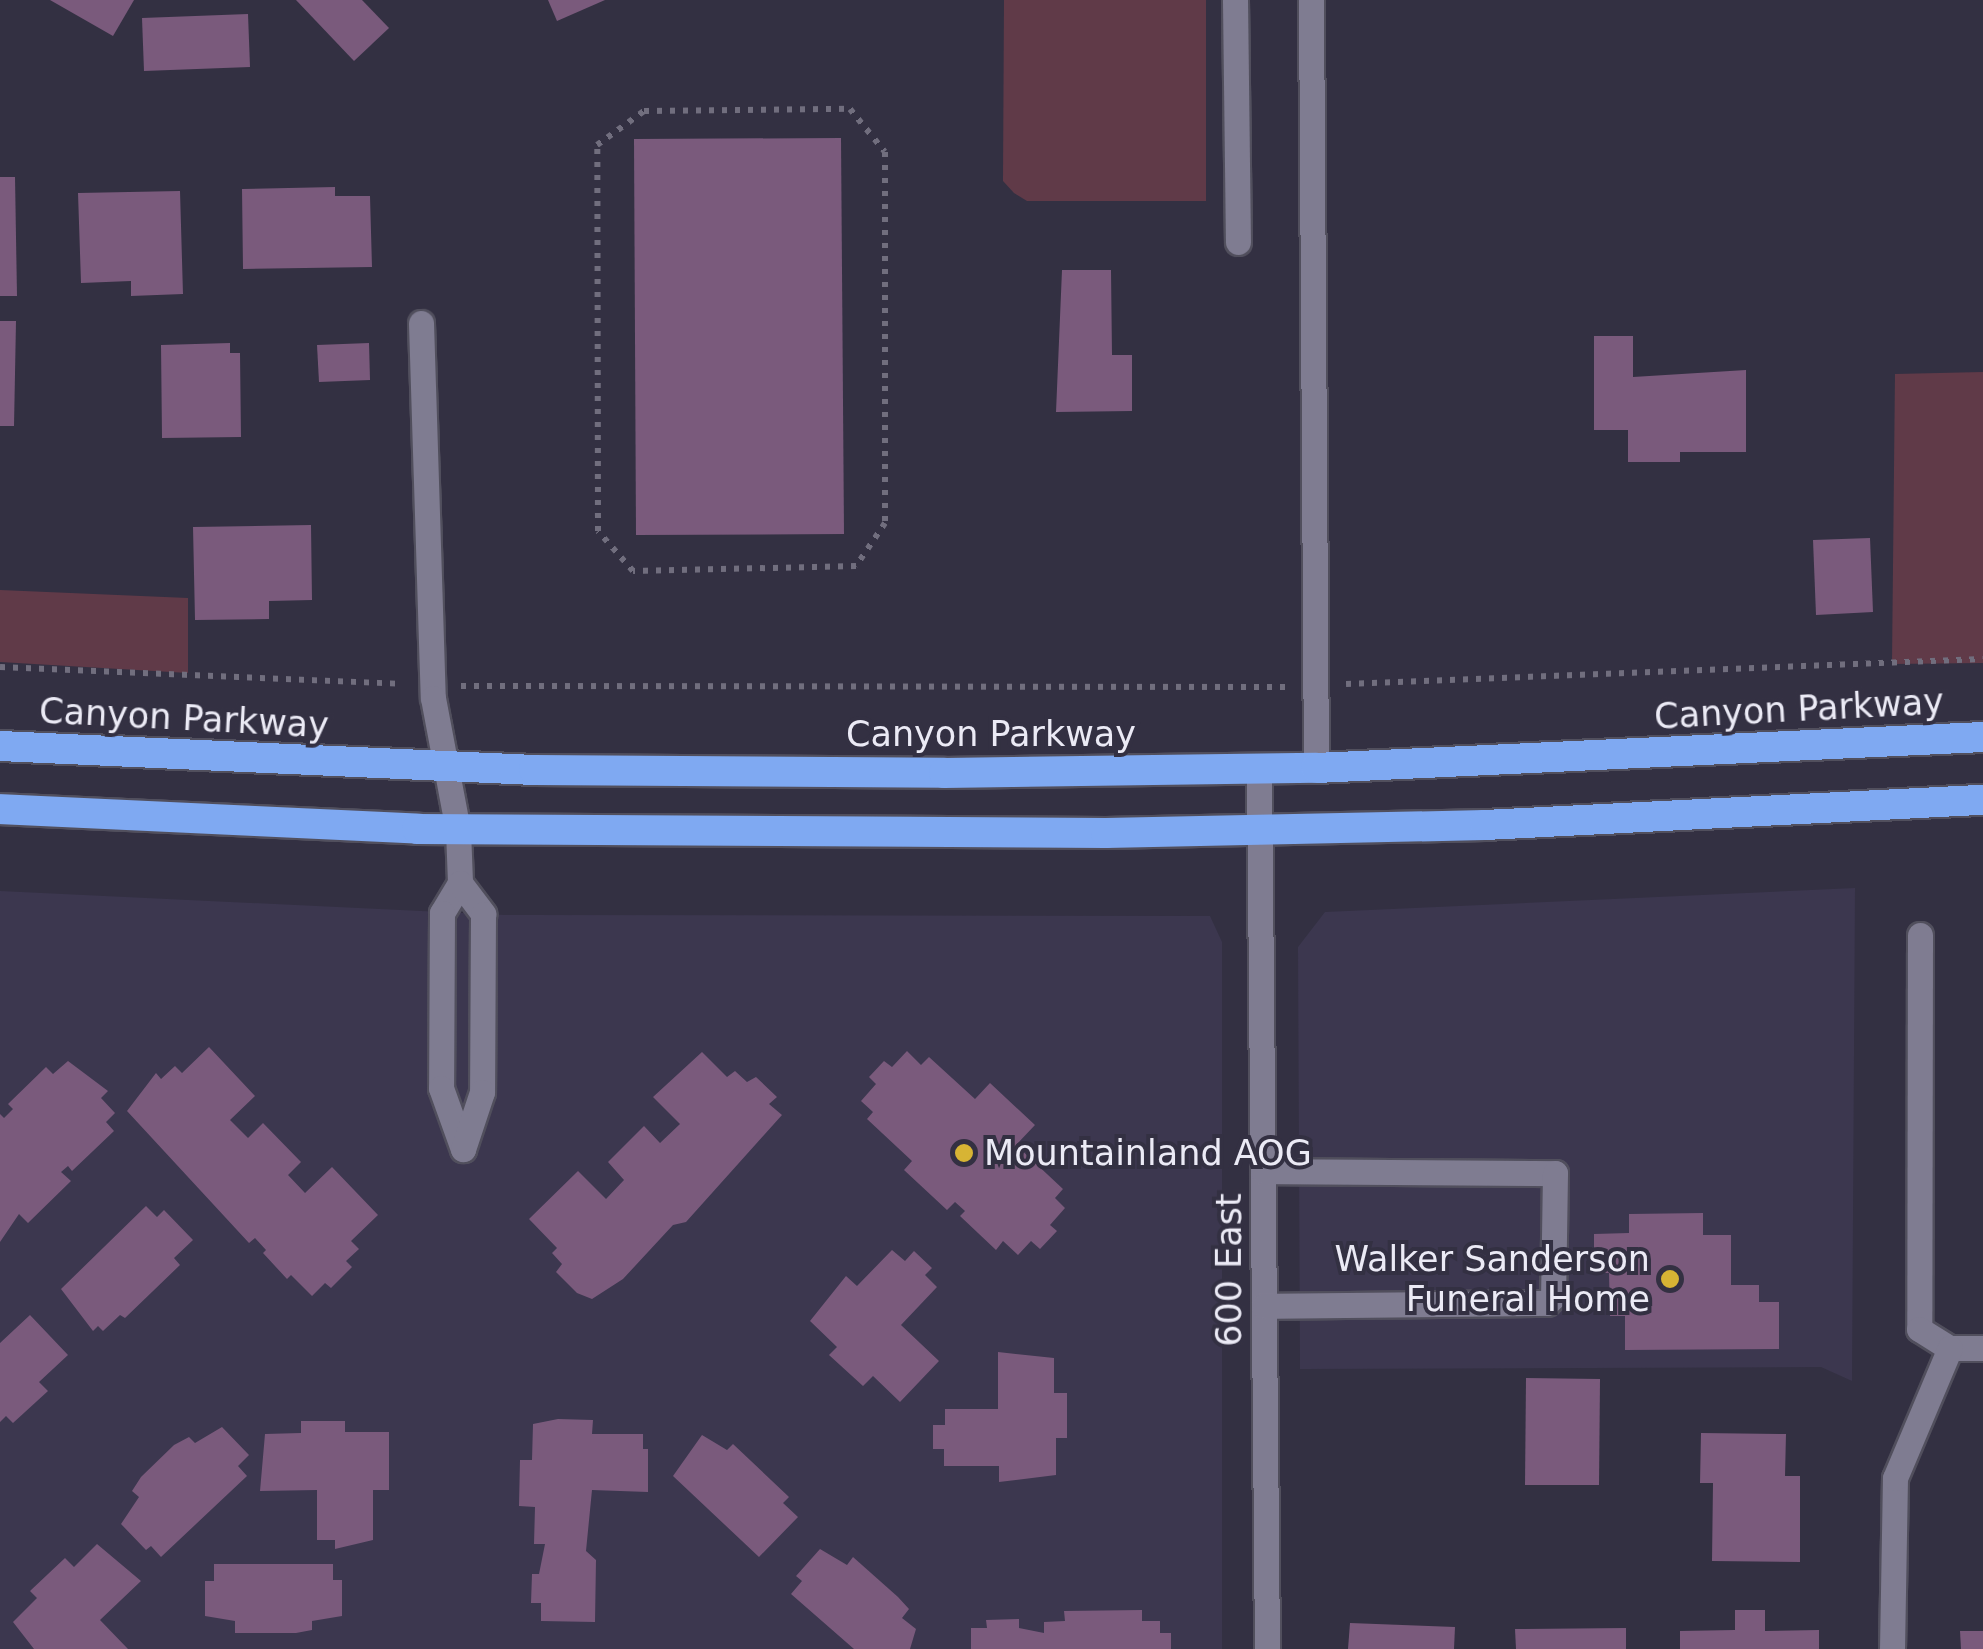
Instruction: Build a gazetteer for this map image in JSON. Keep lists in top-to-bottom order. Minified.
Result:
{"streets":{"highway":["Canyon Parkway"],"street":["600 East"]},"crossings":[["Canyon Parkway","600 East"]],"places":["Mountainland AOG","Walker Sanderson Funeral Home"]}
